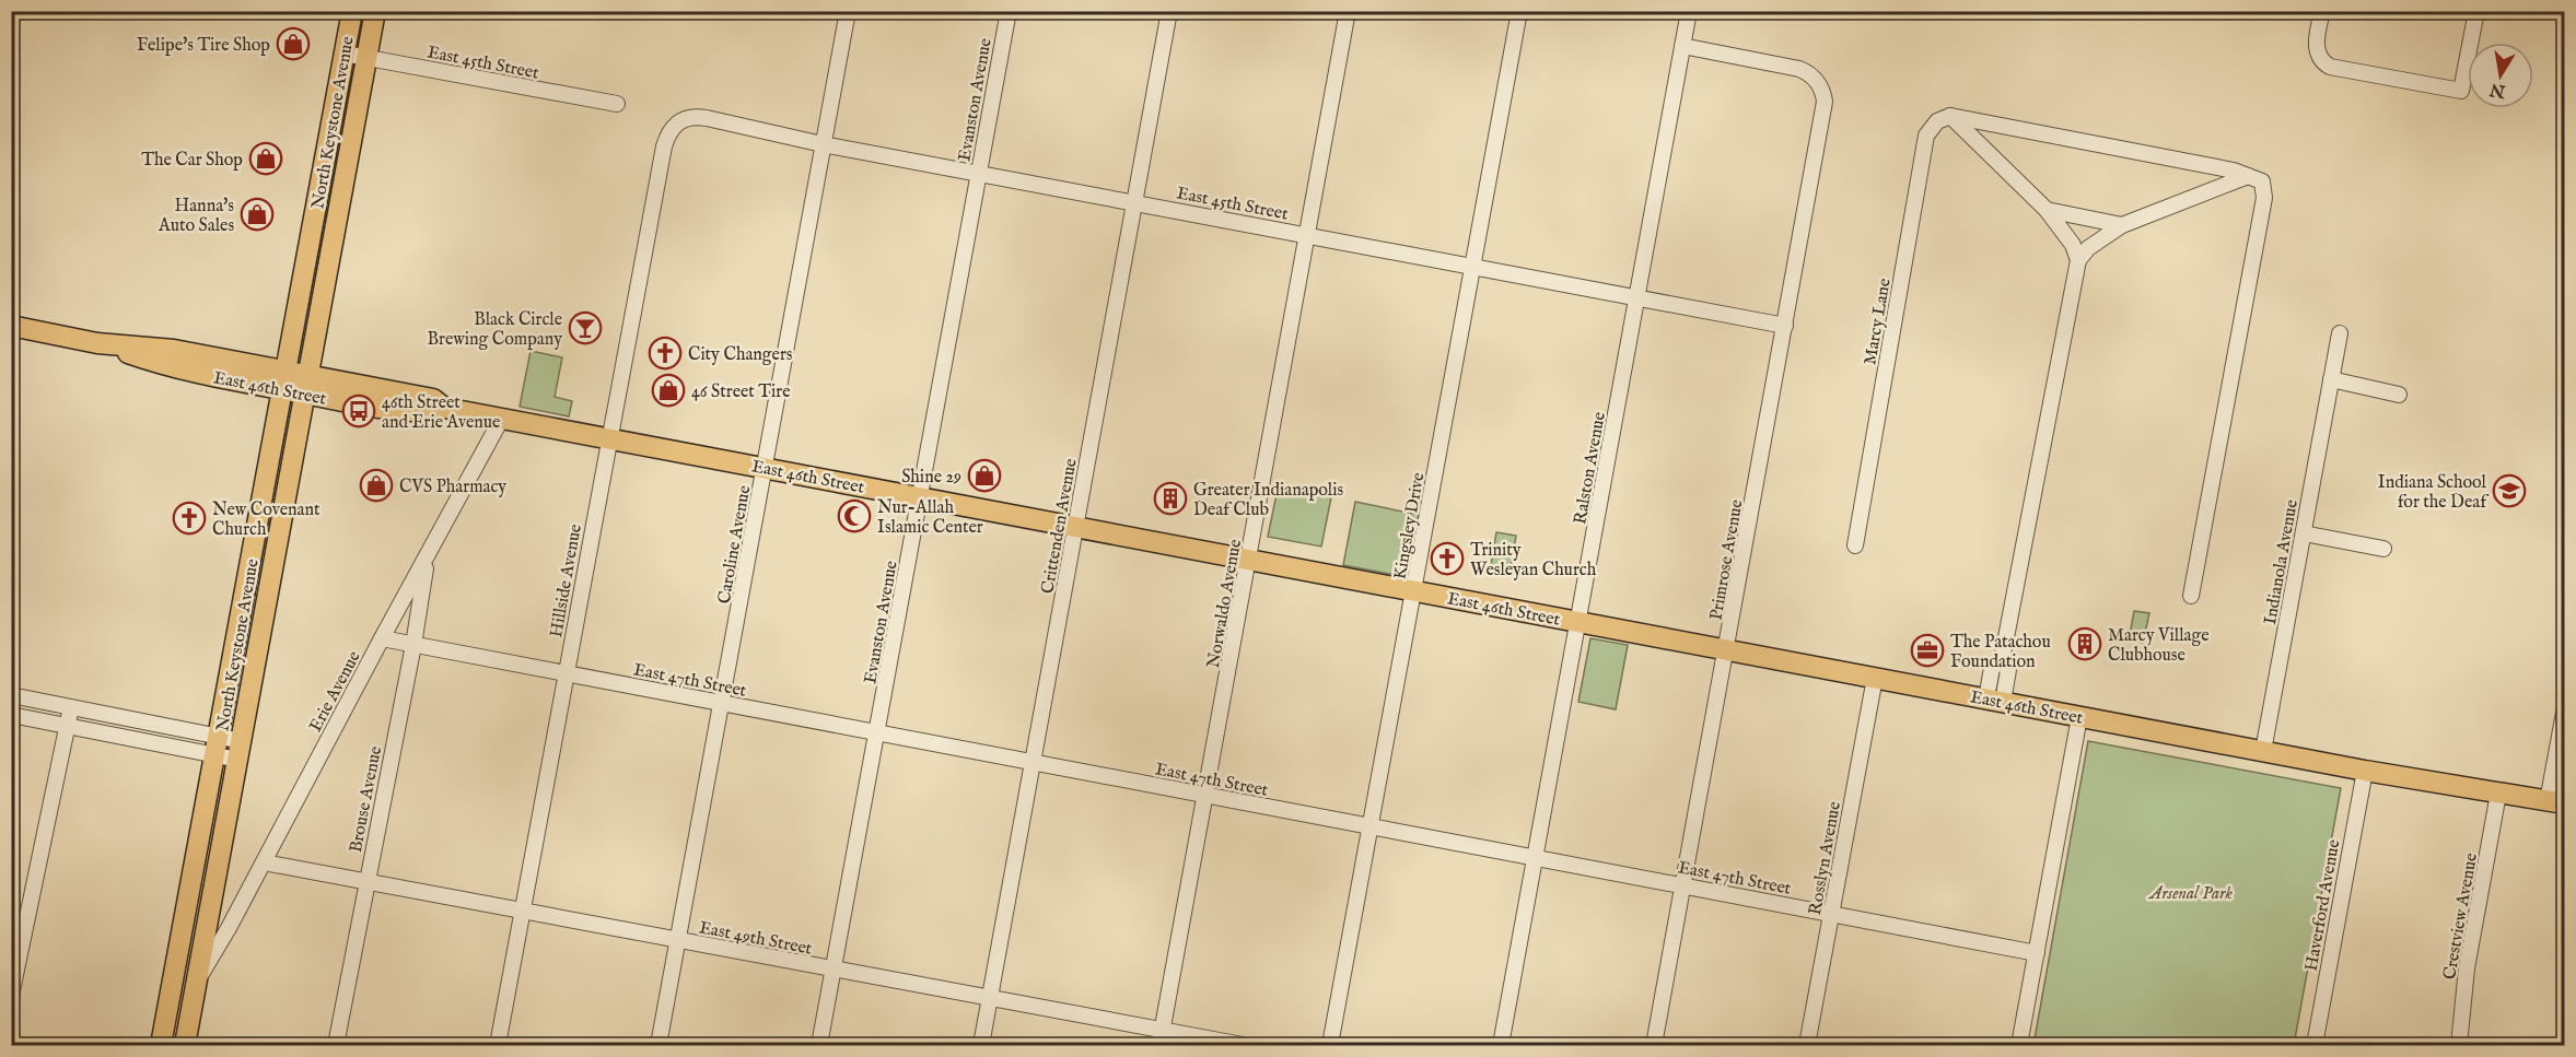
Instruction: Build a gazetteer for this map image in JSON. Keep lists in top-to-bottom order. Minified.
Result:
{"streets":{"main road":["North Keystone Avenue","East 46th Street"],"street":["East 45th Street","Evanston Avenue","Marcy Lane","Ralston Avenue","Crittenden Avenue","Kingsley Drive","Caroline Avenue","Primrose Avenue","Indianola Avenue","Hillside Avenue","Norwaldo Avenue","East 47th Street","Erie Avenue","Brouse Avenue","Rosslyn Avenue","Haverford Avenue","Crestview Avenue","East 49th Street"]},"crossings":[["East 45th Street","Evanston Avenue"],["East 45th Street","North Keystone Avenue"],["East 45th Street","Ralston Avenue"],["East 45th Street","Crittenden Avenue"],["East 45th Street","Kingsley Drive"],["East 45th Street","Caroline Avenue"],["East 45th Street","Primrose Avenue"],["East 45th Street","Hillside Avenue"],["East 45th Street","Norwaldo Avenue"],["Evanston Avenue","East 46th Street"],["Evanston Avenue","East 47th Street"],["Evanston Avenue","East 49th Street"],["North Keystone Avenue","East 46th Street"],["North Keystone Avenue","Erie Avenue"],["East 46th Street","Ralston Avenue"],["East 46th Street","Crittenden Avenue"],["East 46th Street","Kingsley Drive"],["East 46th Street","Caroline Avenue"],["East 46th Street","Primrose Avenue"],["East 46th Street","Indianola Avenue"],["East 46th Street","Hillside Avenue"],["East 46th Street","Norwaldo Avenue"],["East 46th Street","Erie Avenue"],["East 46th Street","Rosslyn Avenue"],["East 46th Street","Haverford Avenue"],["East 46th Street","Crestview Avenue"],["Ralston Avenue","Primrose Avenue"],["Ralston Avenue","East 47th Street"],["Crittenden Avenue","East 47th Street"],["Crittenden Avenue","East 49th Street"],["Kingsley Drive","East 47th Street"],["Caroline Avenue","East 47th Street"],["Caroline Avenue","East 49th Street"],["Primrose Avenue","East 47th Street"],["Hillside Avenue","East 47th Street"],["Hillside Avenue","East 49th Street"],["Norwaldo Avenue","East 47th Street"],["Norwaldo Avenue","East 49th Street"],["East 47th Street","Erie Avenue"],["East 47th Street","Brouse Avenue"],["East 47th Street","Rosslyn Avenue"],["Erie Avenue","Brouse Avenue"],["Erie Avenue","East 49th Street"],["Brouse Avenue","East 49th Street"]],"parks":["Arsenal Park"],"places":{"shop":["Felipe's Tire Shop","The Car Shop","Hanna's Auto Sales","46 Street Tire","Shine 29","CVS Pharmacy"],"bar":["Black Circle Brewing Company"],"church":["City Changers","New Covenant Church","Trinity Wesleyan Church"],"bus stop":["46th Street and Erie Avenue"],"school or university":["Indiana School for the Deaf"],"building":["Greater Indianapolis Deaf Club","Marcy Village Clubhouse"],"mosque":["Nur-Allah Islamic Center"],"office":["The Patachou Foundation"]},"north":"bottom"}
